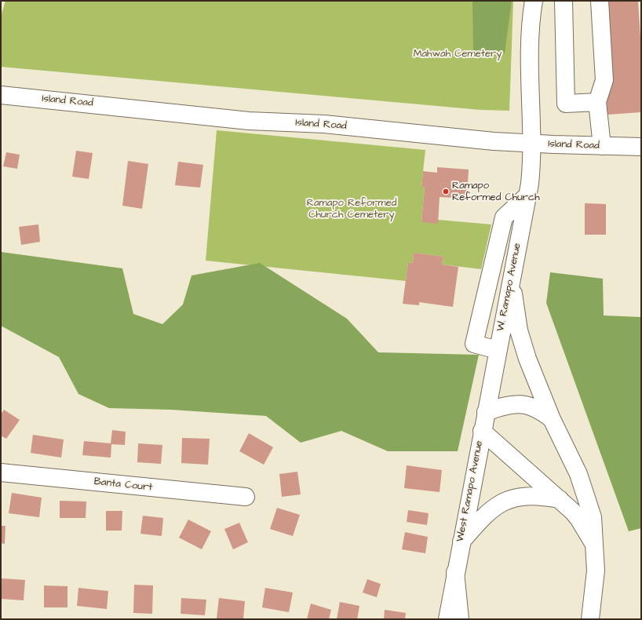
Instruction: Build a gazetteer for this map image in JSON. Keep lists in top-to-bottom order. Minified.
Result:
{"streets":{"main road":["Island Road","W. Ramapo Avenue","Banta Court","West Ramapo Avenue"]},"crossings":[["Island Road","W. Ramapo Avenue"],["W. Ramapo Avenue","West Ramapo Avenue"]],"parks":["Mahwah Cemetery","Ramapo Reformed Church Cemetery"],"places":["Ramapo Reformed Church"]}
